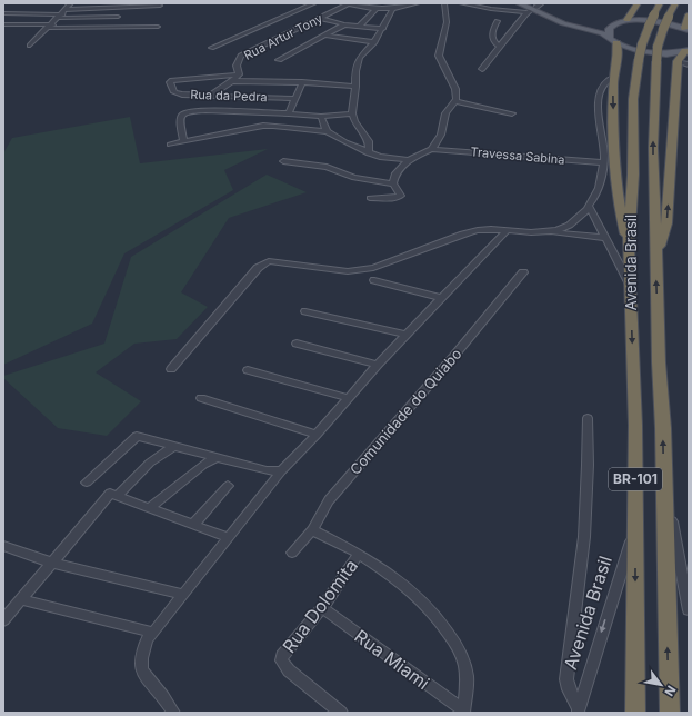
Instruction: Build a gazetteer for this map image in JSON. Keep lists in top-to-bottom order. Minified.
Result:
{"streets":{"highway":["Avenida Brasil","BR-101"],"street":["Rua Artur Tony","Rua da Pedra","Travessa Sabina","Comunidade do Quiabo","Rua Dolomita","Rua Miami"]},"crossings":[["Rua Artur Tony","Rua da Pedra"],["Comunidade do Quiabo","Rua Dolomita"],["Rua Dolomita","Rua Miami"]],"north":"bottom right"}
